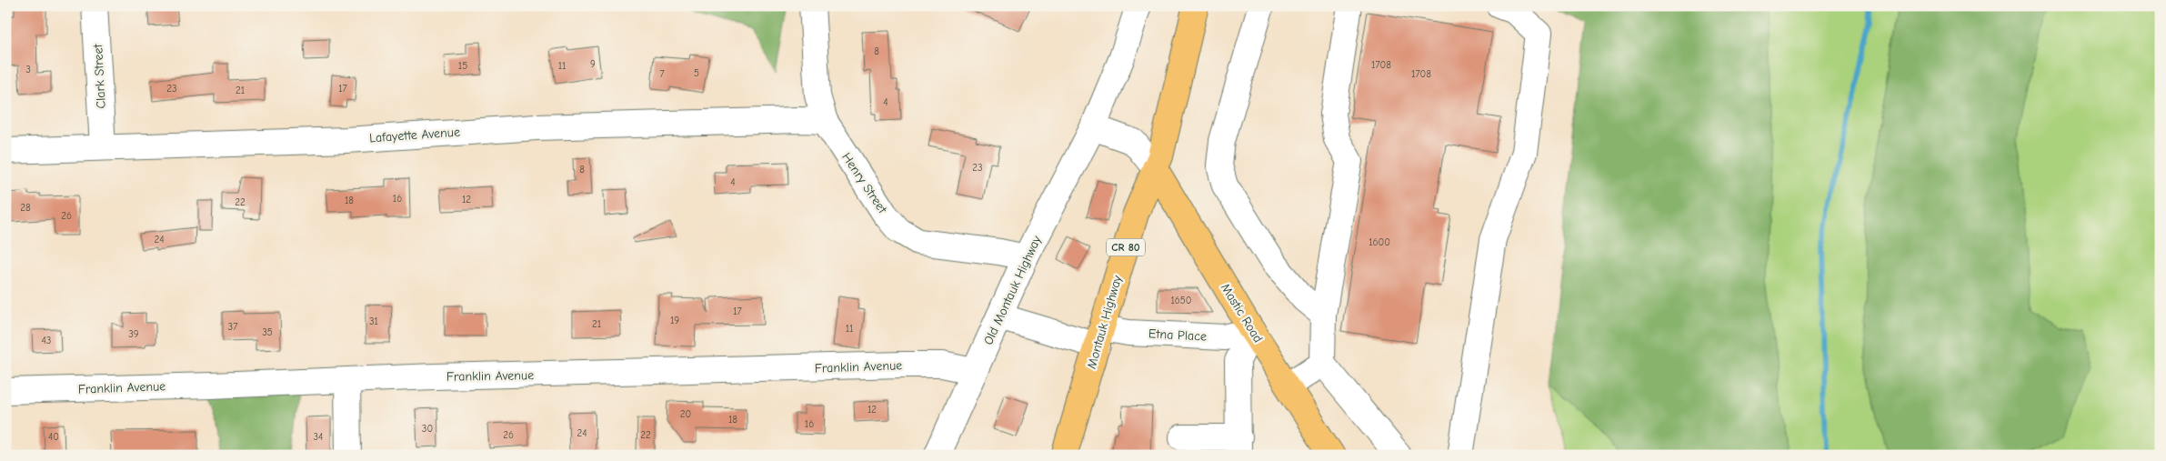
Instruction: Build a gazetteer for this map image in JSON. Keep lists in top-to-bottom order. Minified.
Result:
{"streets":{"main road":["CR 80","Mastic Road","Montauk Highway"],"street":["Clark Street","Lafayette Avenue","Henry Street","Old Montauk Highway","Etna Place","Franklin Avenue"]},"crossings":[["Clark Street","Lafayette Avenue"],["Lafayette Avenue","Henry Street"],["Henry Street","Old Montauk Highway"],["Old Montauk Highway","Etna Place"],["Old Montauk Highway","Franklin Avenue"],["Mastic Road","Montauk Highway"],["Mastic Road","Etna Place"],["Montauk Highway","Etna Place"]],"house_numbers":["8","9","1708","15","11","3","5","7","1708","23","17","21","4","23","8","4","16","12","18","22","28","26","24","1600","1650","17","19","31","21","37","11","35","39","43","12","20","18","16","30","24","26","22","40","34"]}
